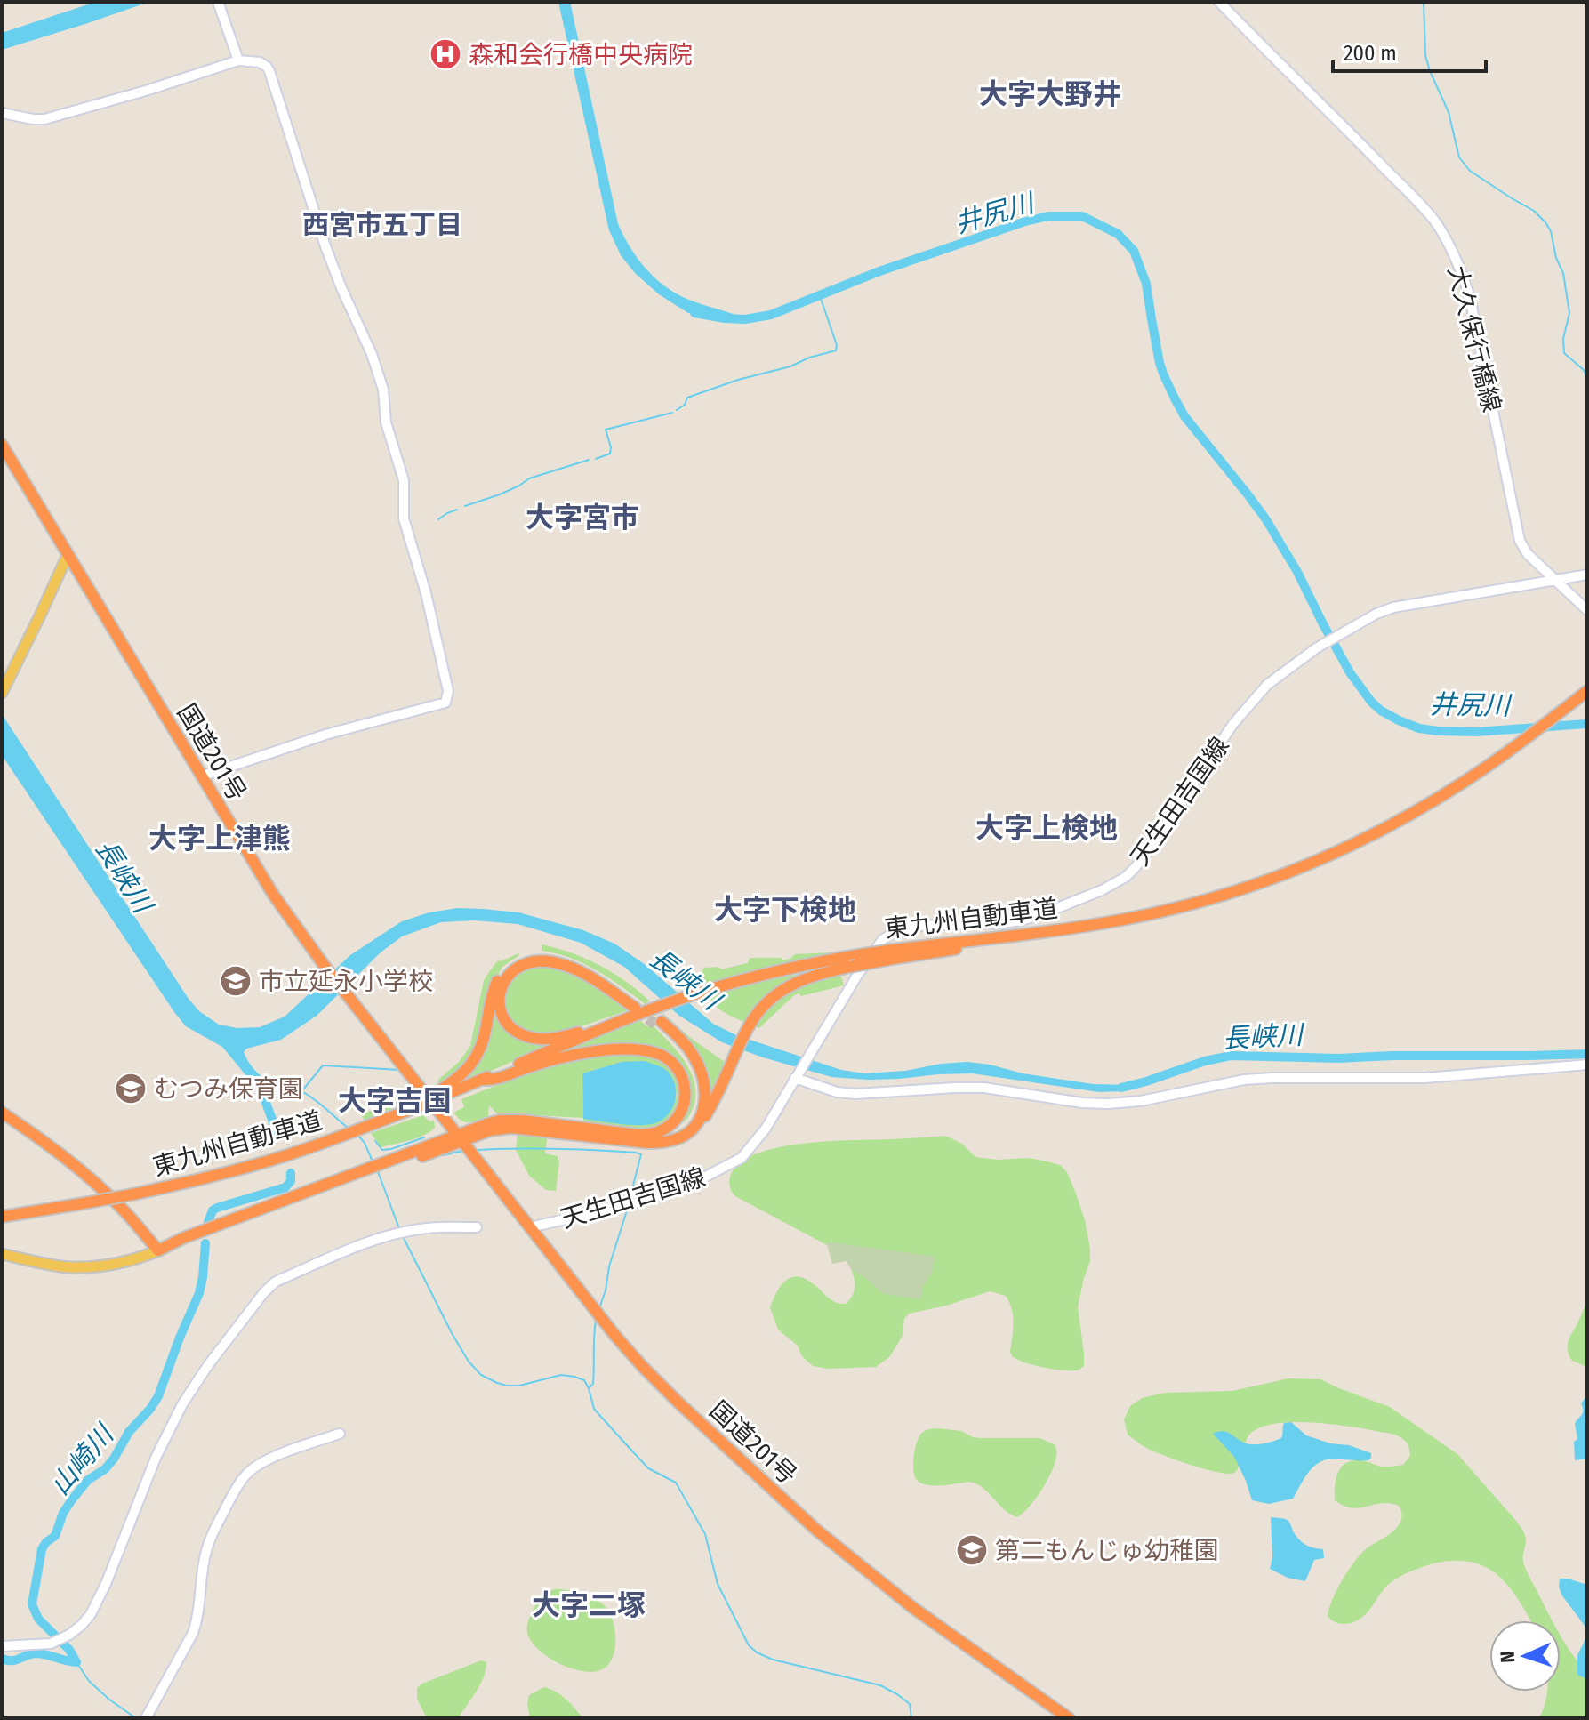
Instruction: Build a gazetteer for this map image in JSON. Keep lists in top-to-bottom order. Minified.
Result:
{"streets":{"highway":["国道201号","東九州自動車道"],"street":["大久保行橋線","天生田吉国線"]},"crossings":[["大久保行橋線","天生田吉国線"],["国道201号","天生田吉国線"]],"districts":["大字大野井","西宮市五丁目","大字宮市","大字上検地","大字上津熊","大字下検地","大字吉国","大字二塚"],"water":["井尻川","長峡川","山崎川"],"places":{"hospital":["森和会行橋中央病院"],"school or university":["市立延永小学校","むつみ保育園","第二もんじゅ幼稚園"]},"scale_bar":"200 m","north":"left"}
